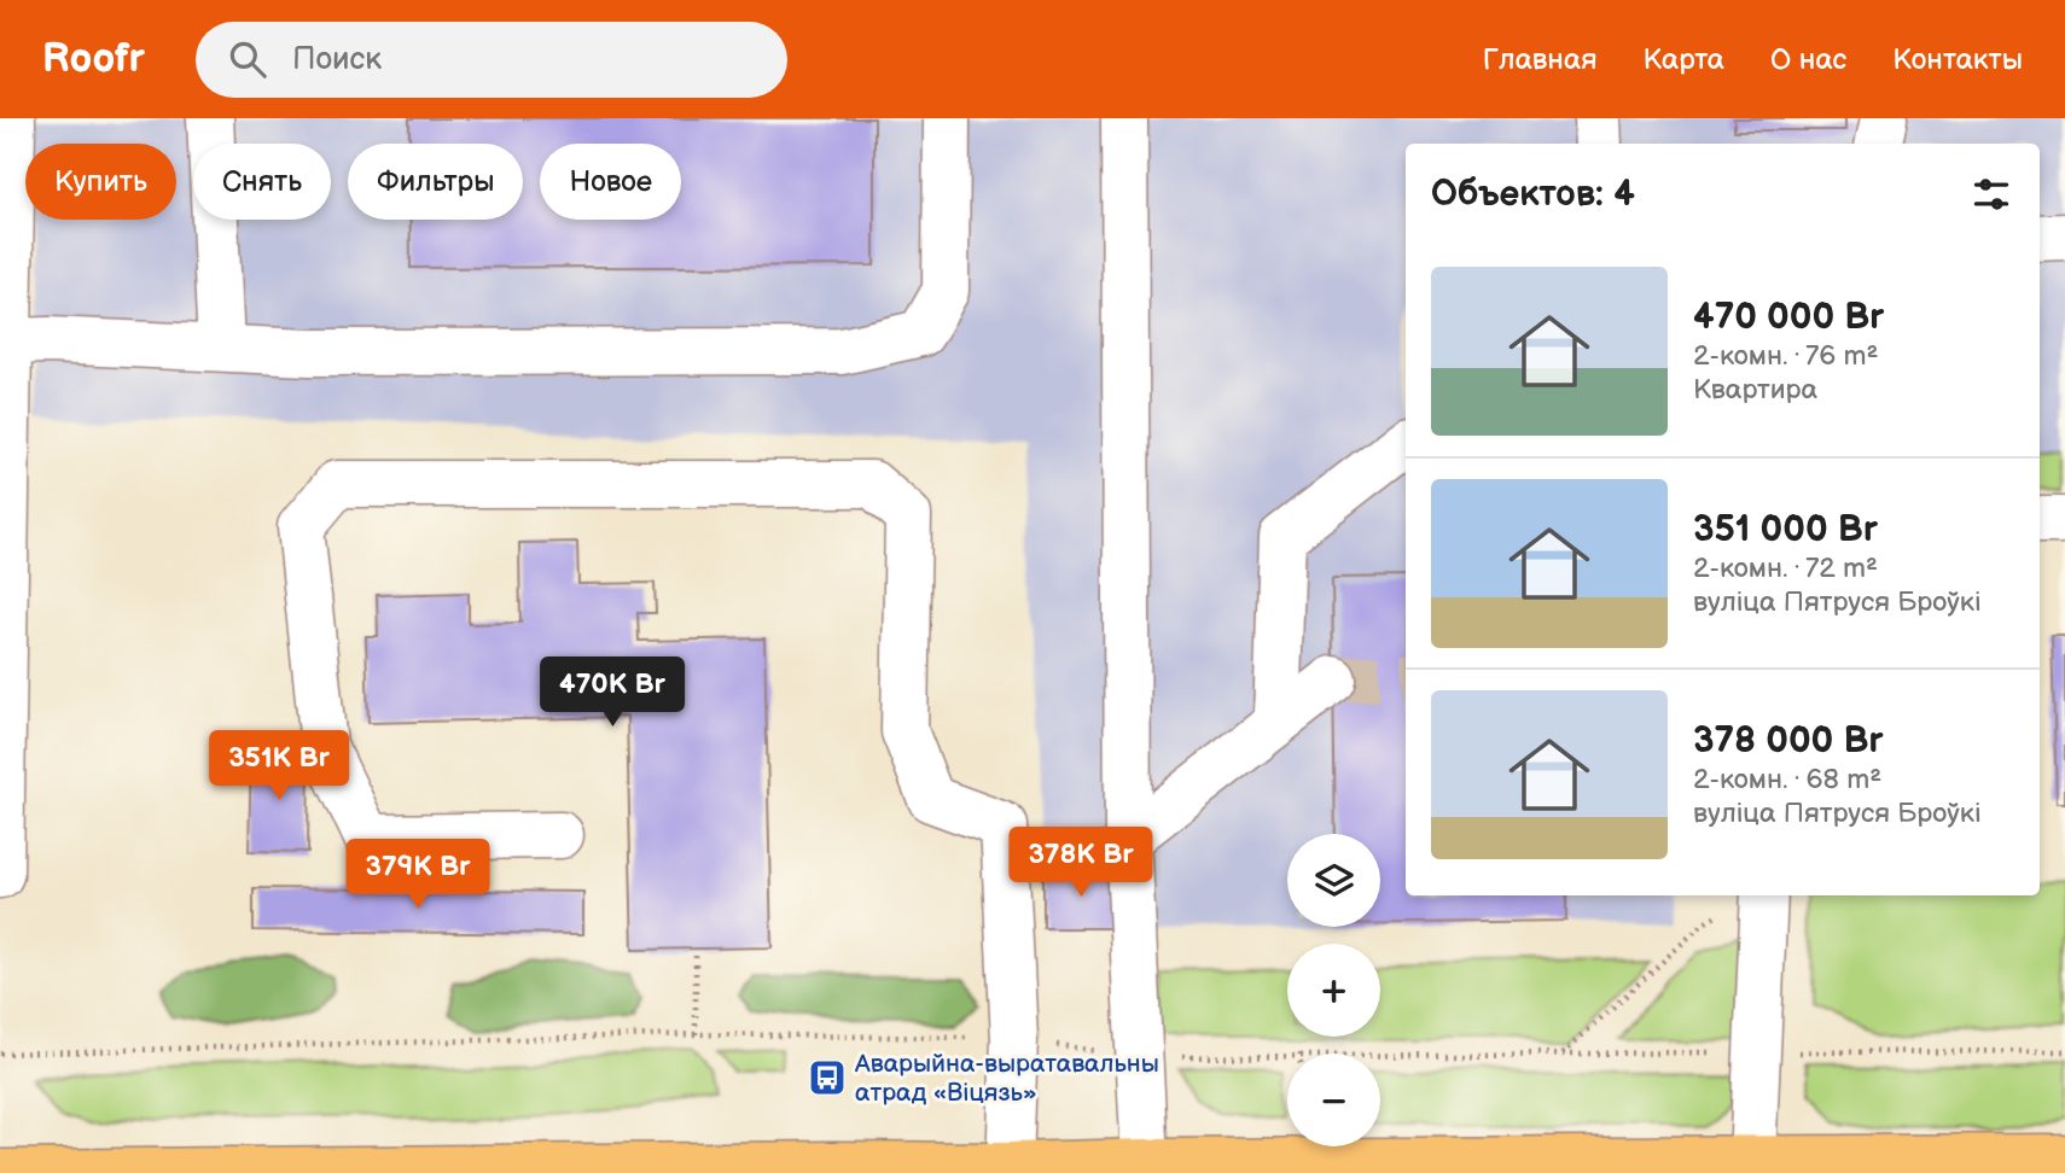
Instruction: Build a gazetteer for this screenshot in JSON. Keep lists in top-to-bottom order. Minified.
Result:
{"places":{"bus stop":["Аварыйна-выратавальны атрад «Віцязь»"]},"page":{"header":"Roofr","search":"Поиск","nav":["Главная","Карта","О нас","Контакты"],"chip":["Купить","Снять","Фильтры","Новое"],"heading":"Объектов: 4","list":[{"name":"470 000 Br","note":"2-комн. · 76 m² · Квартира"},{"name":"351 000 Br","note":"2-комн. · 72 m² · вуліца Пятруся Броўкі"},{"name":"378 000 Br","note":"2-комн. · 68 m² · вуліца Пятруся Броўкі"}],"price":["470K Br","351K Br","378K Br","379K Br"],"map_buttons":["+","−"]}}
